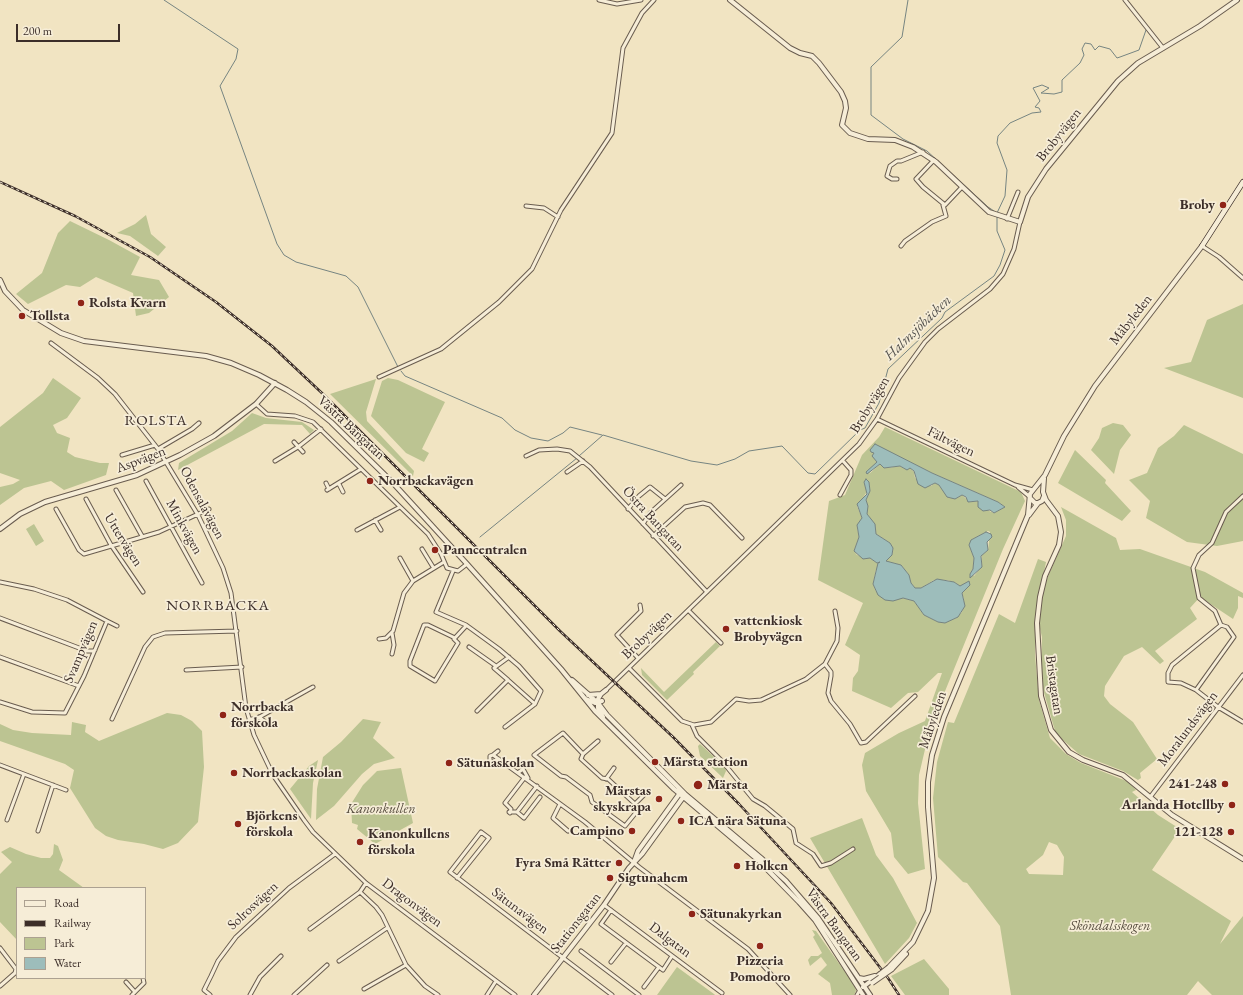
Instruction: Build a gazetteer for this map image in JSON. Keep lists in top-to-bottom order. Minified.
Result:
{"streets":{"main road":["Måbyleden"],"street":["Brobyvägen","Västra Bangatan","Fältvägen","Aspvägen","Odensalavägen","Östra Bangatan","Minkvägen","Uttervägen","Svampvägen","Bristagatan","Moralundsvägen","Dragonvägen","Solrosvägen","Sätunavägen","Stationsgatan","Dalgatan"]},"crossings":[["Brobyvägen","Västra Bangatan"],["Brobyvägen","Fältvägen"],["Brobyvägen","Östra Bangatan"],["Måbyleden","Västra Bangatan"],["Måbyleden","Fältvägen"],["Måbyleden","Bristagatan"],["Västra Bangatan","Aspvägen"],["Västra Bangatan","Stationsgatan"],["Aspvägen","Odensalavägen"],["Odensalavägen","Dragonvägen"],["Bristagatan","Moralundsvägen"],["Dragonvägen","Solrosvägen"],["Sätunavägen","Stationsgatan"],["Stationsgatan","Dalgatan"]],"districts":["ROLSTA","NORRBACKA"],"water":["Halmsjöbäcken"],"parks":["Kanonkullen","Sköndalsskogen"],"places":["Broby","Rolsta Kvarn","Tollsta","Norrbackavägen","Panncentralen","vattenkiosk Brobyvägen","Norrbacka förskola","Märsta station","Sätunaskolan","Norrbackaskolan","241-248","Märsta","Märstas skyskrapa","Arlanda Hotellby","ICA nära Sätuna","Björkens förskola","Campino","121-128","Kanonkullens förskola","Fyra Små Rätter","Holken","Sigtunahem","Sätunakyrkan","Pizzeria Pomodoro"],"legend":["Road","Railway","Park","Water"],"scale_bar":"200 m"}
